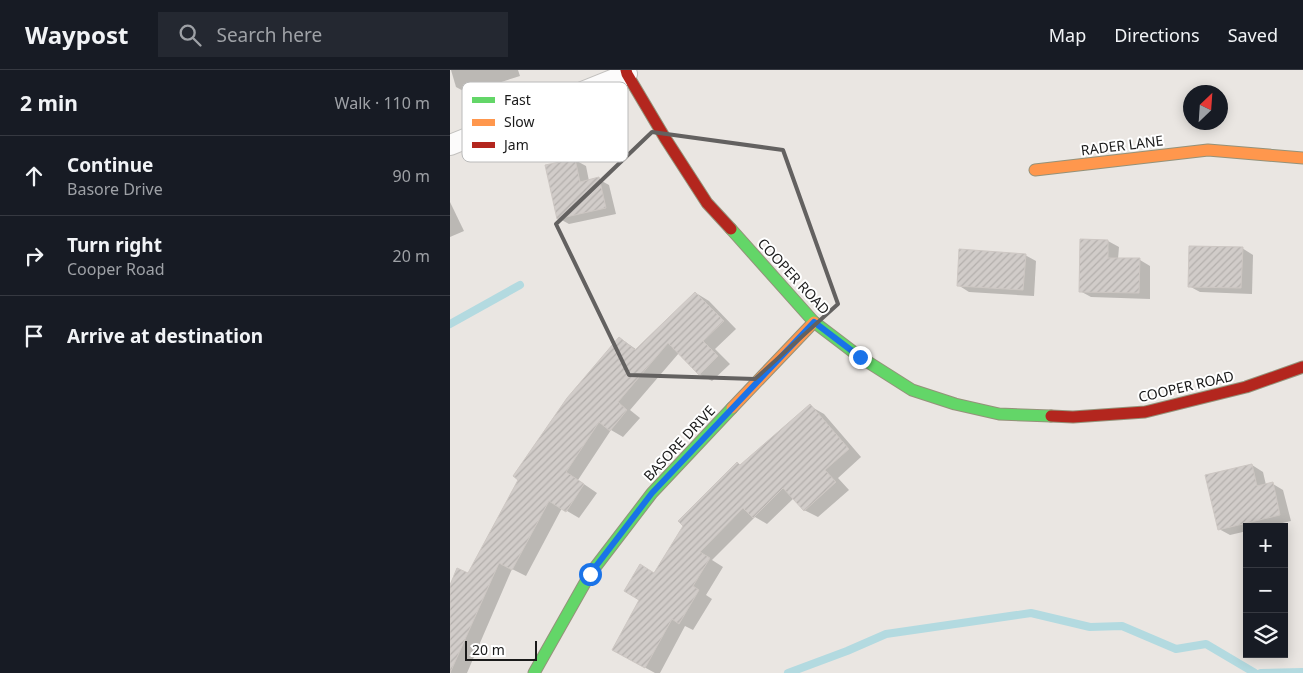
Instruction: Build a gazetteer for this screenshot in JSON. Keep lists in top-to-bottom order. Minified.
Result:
{"streets":{"street":["RADER LANE","COOPER ROAD","BASORE DRIVE"]},"crossings":[["COOPER ROAD","BASORE DRIVE"]],"legend":["Fast","Slow","Jam"],"scale_bar":"20 m","north":"top right","page":{"header":"Waypost","search":"Search here","nav":["Map","Directions","Saved"],"heading":["2 min","Walk · 110 m"],"list":[["Continue","Basore Drive","90 m"],["Turn right","Cooper Road","20 m"],"Arrive at destination"],"map_buttons":["+","−"],"scale":"20 m"}}
